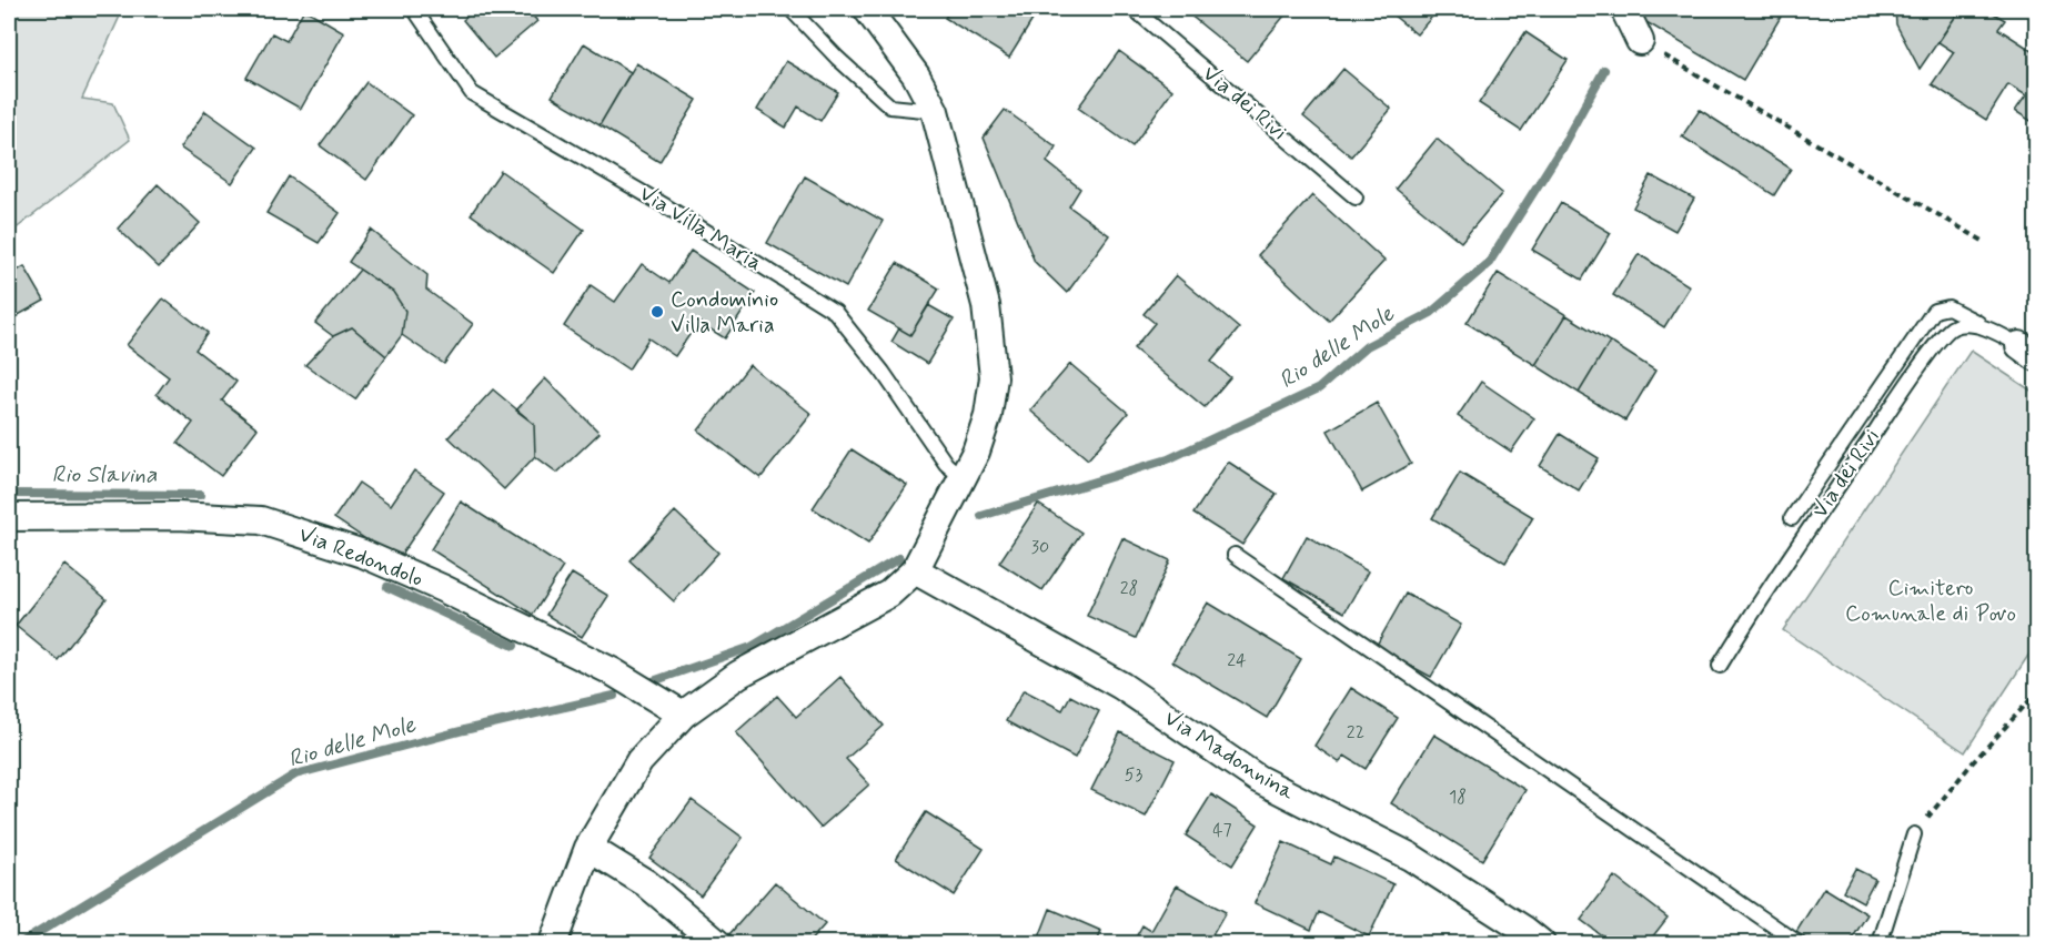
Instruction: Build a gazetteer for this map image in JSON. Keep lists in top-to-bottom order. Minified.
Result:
{"streets":{"street":["Via Redondolo","Via Madonnina"],"lane":["Via dei Rivi","Via Villa Maria"]},"water":["Rio delle Mole","Rio Slavina"],"parks":["Cimitero Comunale di Povo"],"places":["Condominio Villa Maria"],"house_numbers":["30","28","24","22","53","18","47"]}
